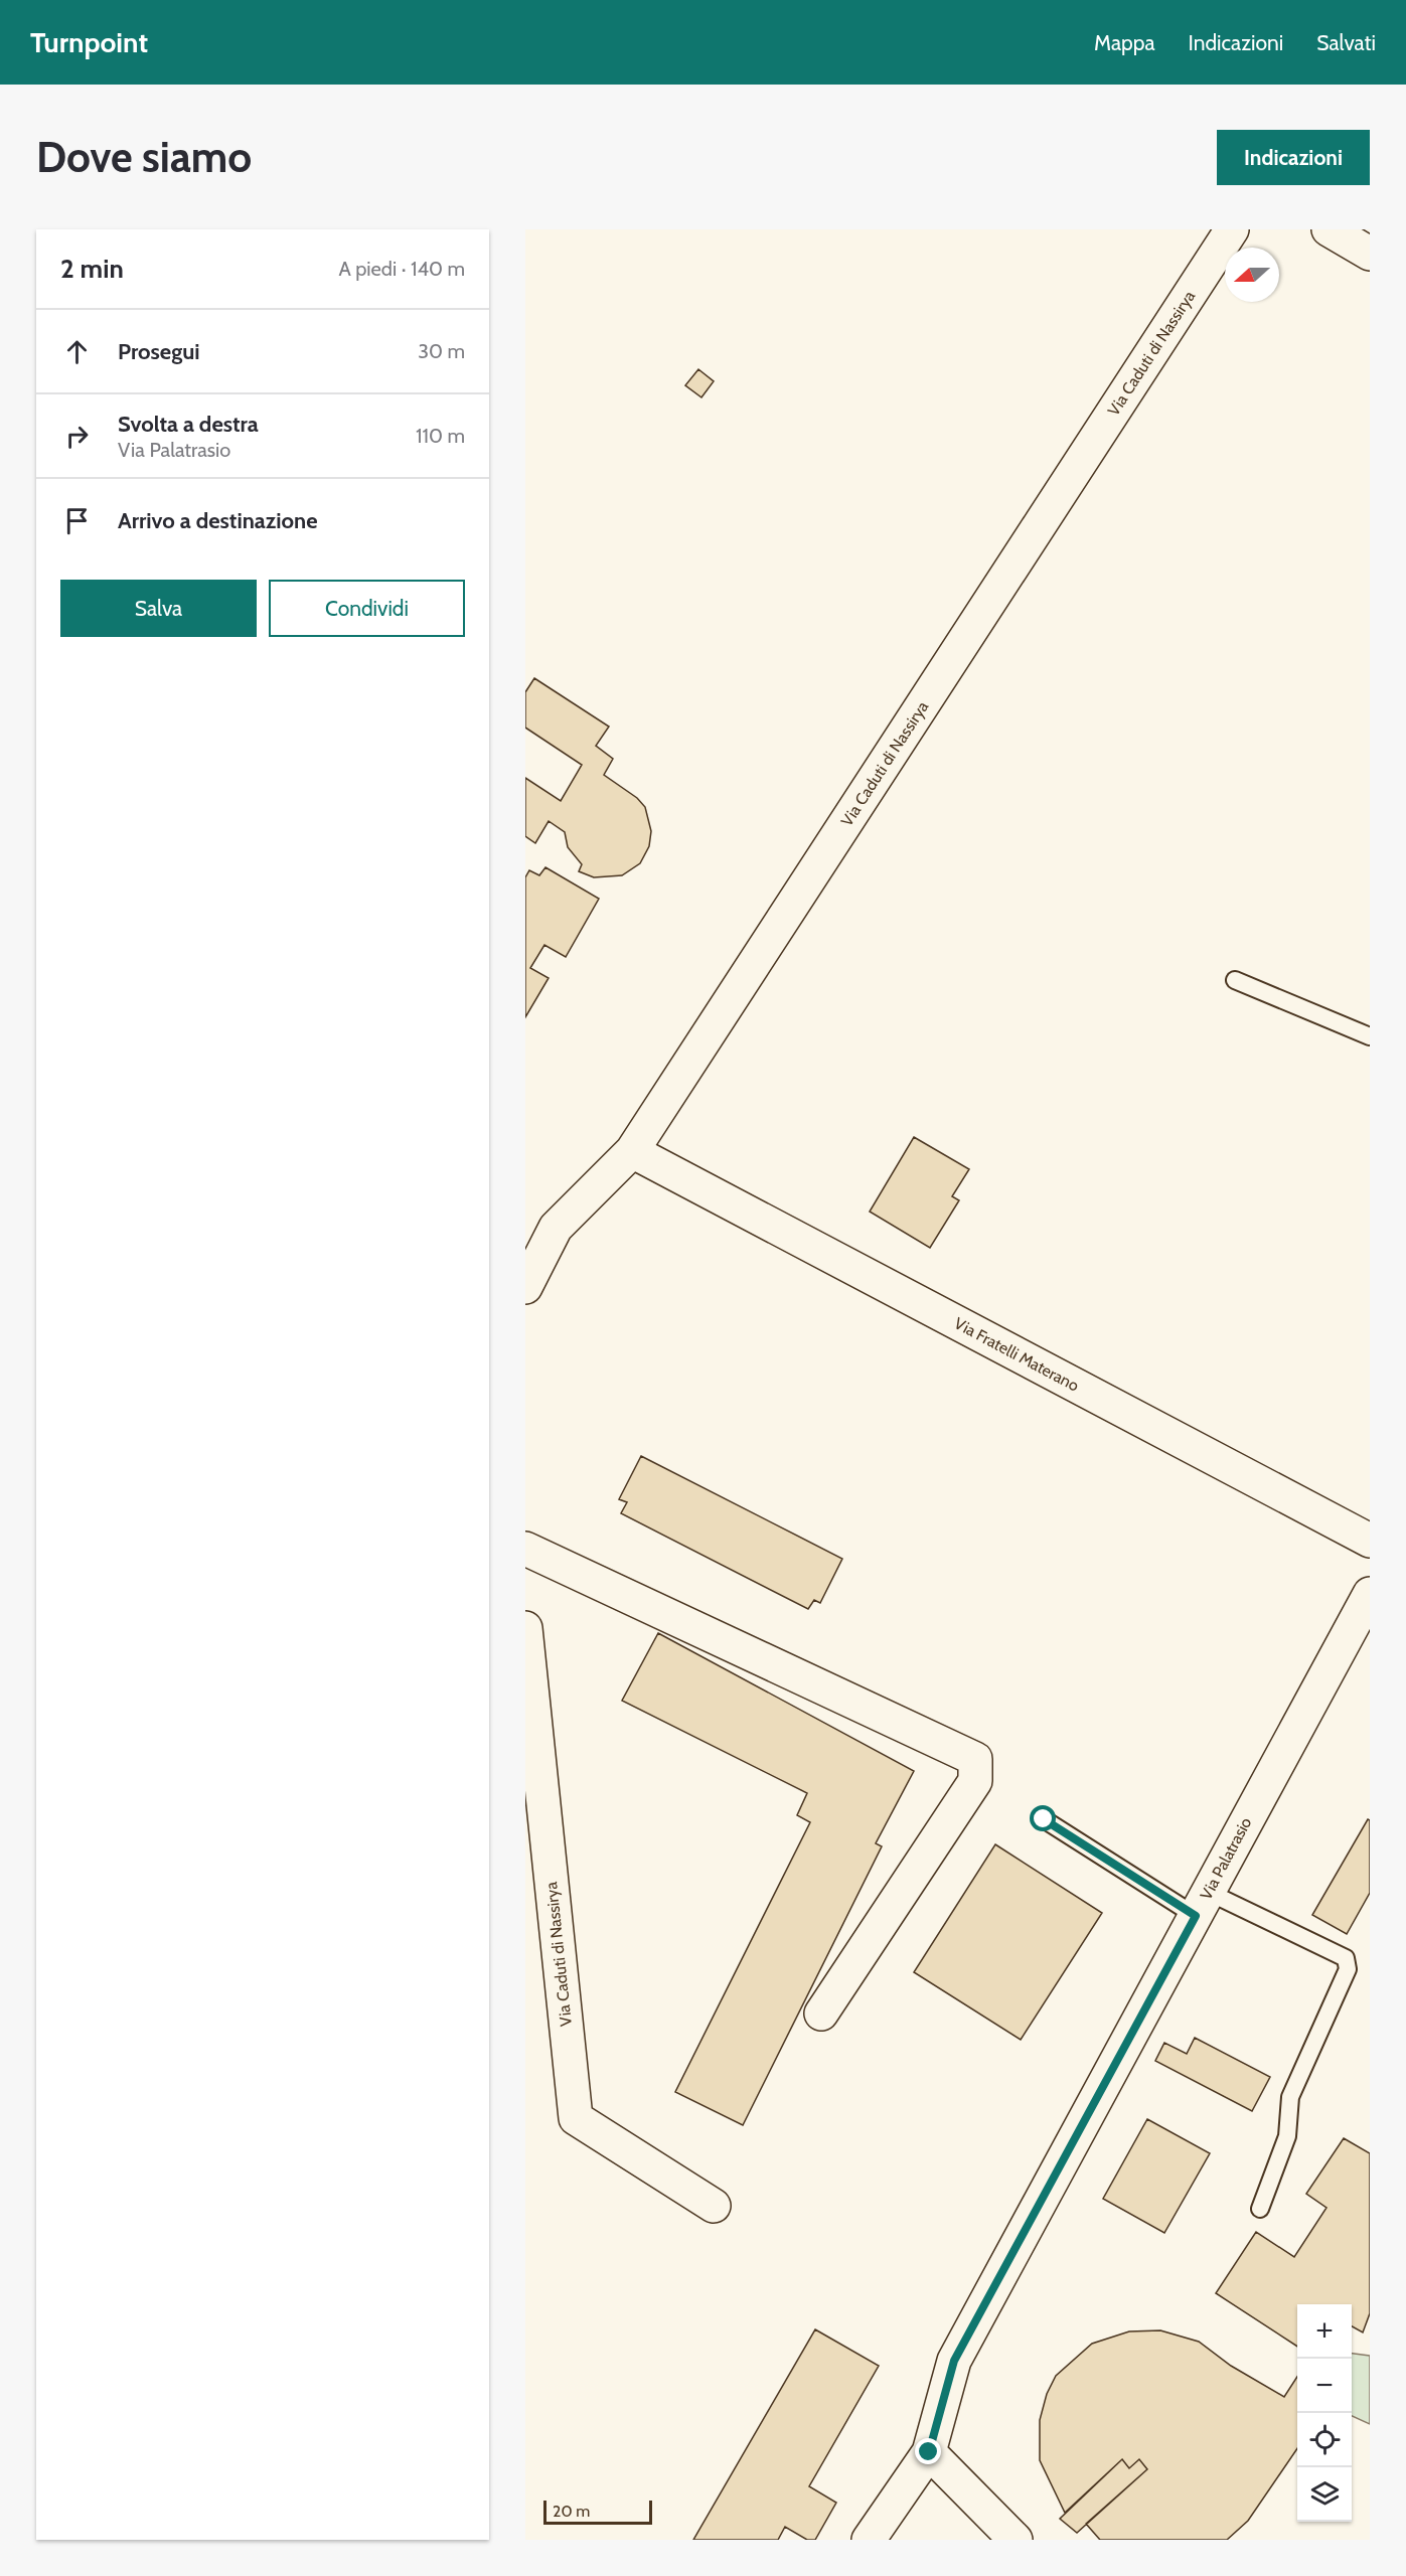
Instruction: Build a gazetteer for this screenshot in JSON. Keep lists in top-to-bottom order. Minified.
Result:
{"streets":{"street":["Via Caduti di Nassirya","Via Fratelli Materano","Via Palatrasio"]},"crossings":[["Via Caduti di Nassirya","Via Fratelli Materano"]],"scale_bar":"20 m","north":"left","page":{"header":"Turnpoint","nav":["Mappa","Indicazioni","Salvati"],"buttons":["Indicazioni",["Salva","Condividi"]],"title":"Dove siamo","heading":["2 min","A piedi · 140 m"],"list":[["Prosegui","30 m"],["Svolta a destra","Via Palatrasio","110 m"],"Arrivo a destinazione"],"map_buttons":["+","−"],"scale":"20 m"}}
